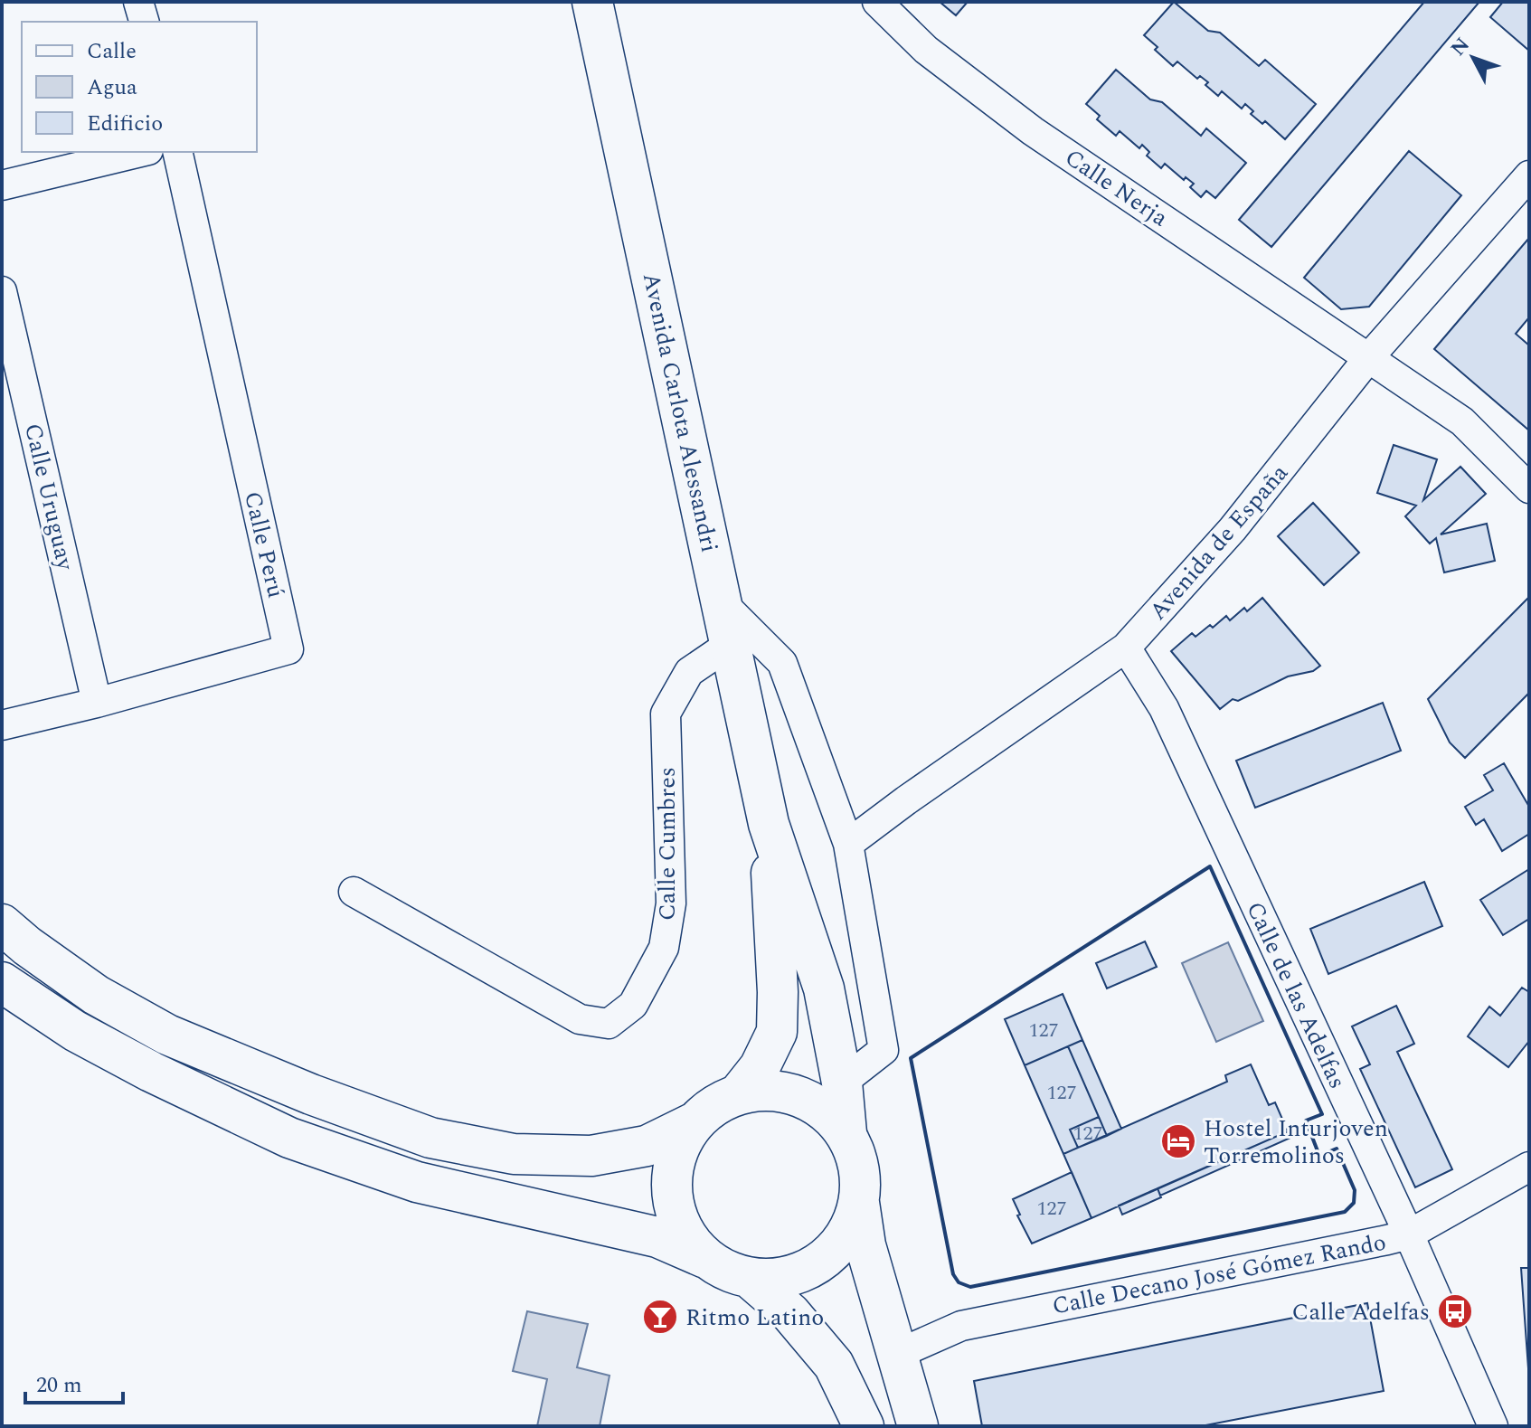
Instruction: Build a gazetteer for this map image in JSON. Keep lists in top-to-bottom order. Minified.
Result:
{"streets":{"main road":["Avenida Carlota Alessandri"],"street":["Calle Nerja","Calle Uruguay","Avenida de España","Calle Perú","Calle Cumbres","Calle de las Adelfas","Calle Decano José Gómez Rando"]},"crossings":[["Calle Nerja","Avenida de España"],["Avenida Carlota Alessandri","Calle Cumbres"],["Calle Uruguay","Calle Perú"],["Avenida de España","Calle de las Adelfas"],["Calle de las Adelfas","Calle Decano José Gómez Rando"]],"places":{"hotel":["Hostel Inturjoven Torremolinos"],"bus stop":["Calle Adelfas"],"bar":["Ritmo Latino"]},"house_numbers":["127","127","127","127"],"legend":["Calle","Agua","Edificio"],"scale_bar":"20 m","north":"top left"}
